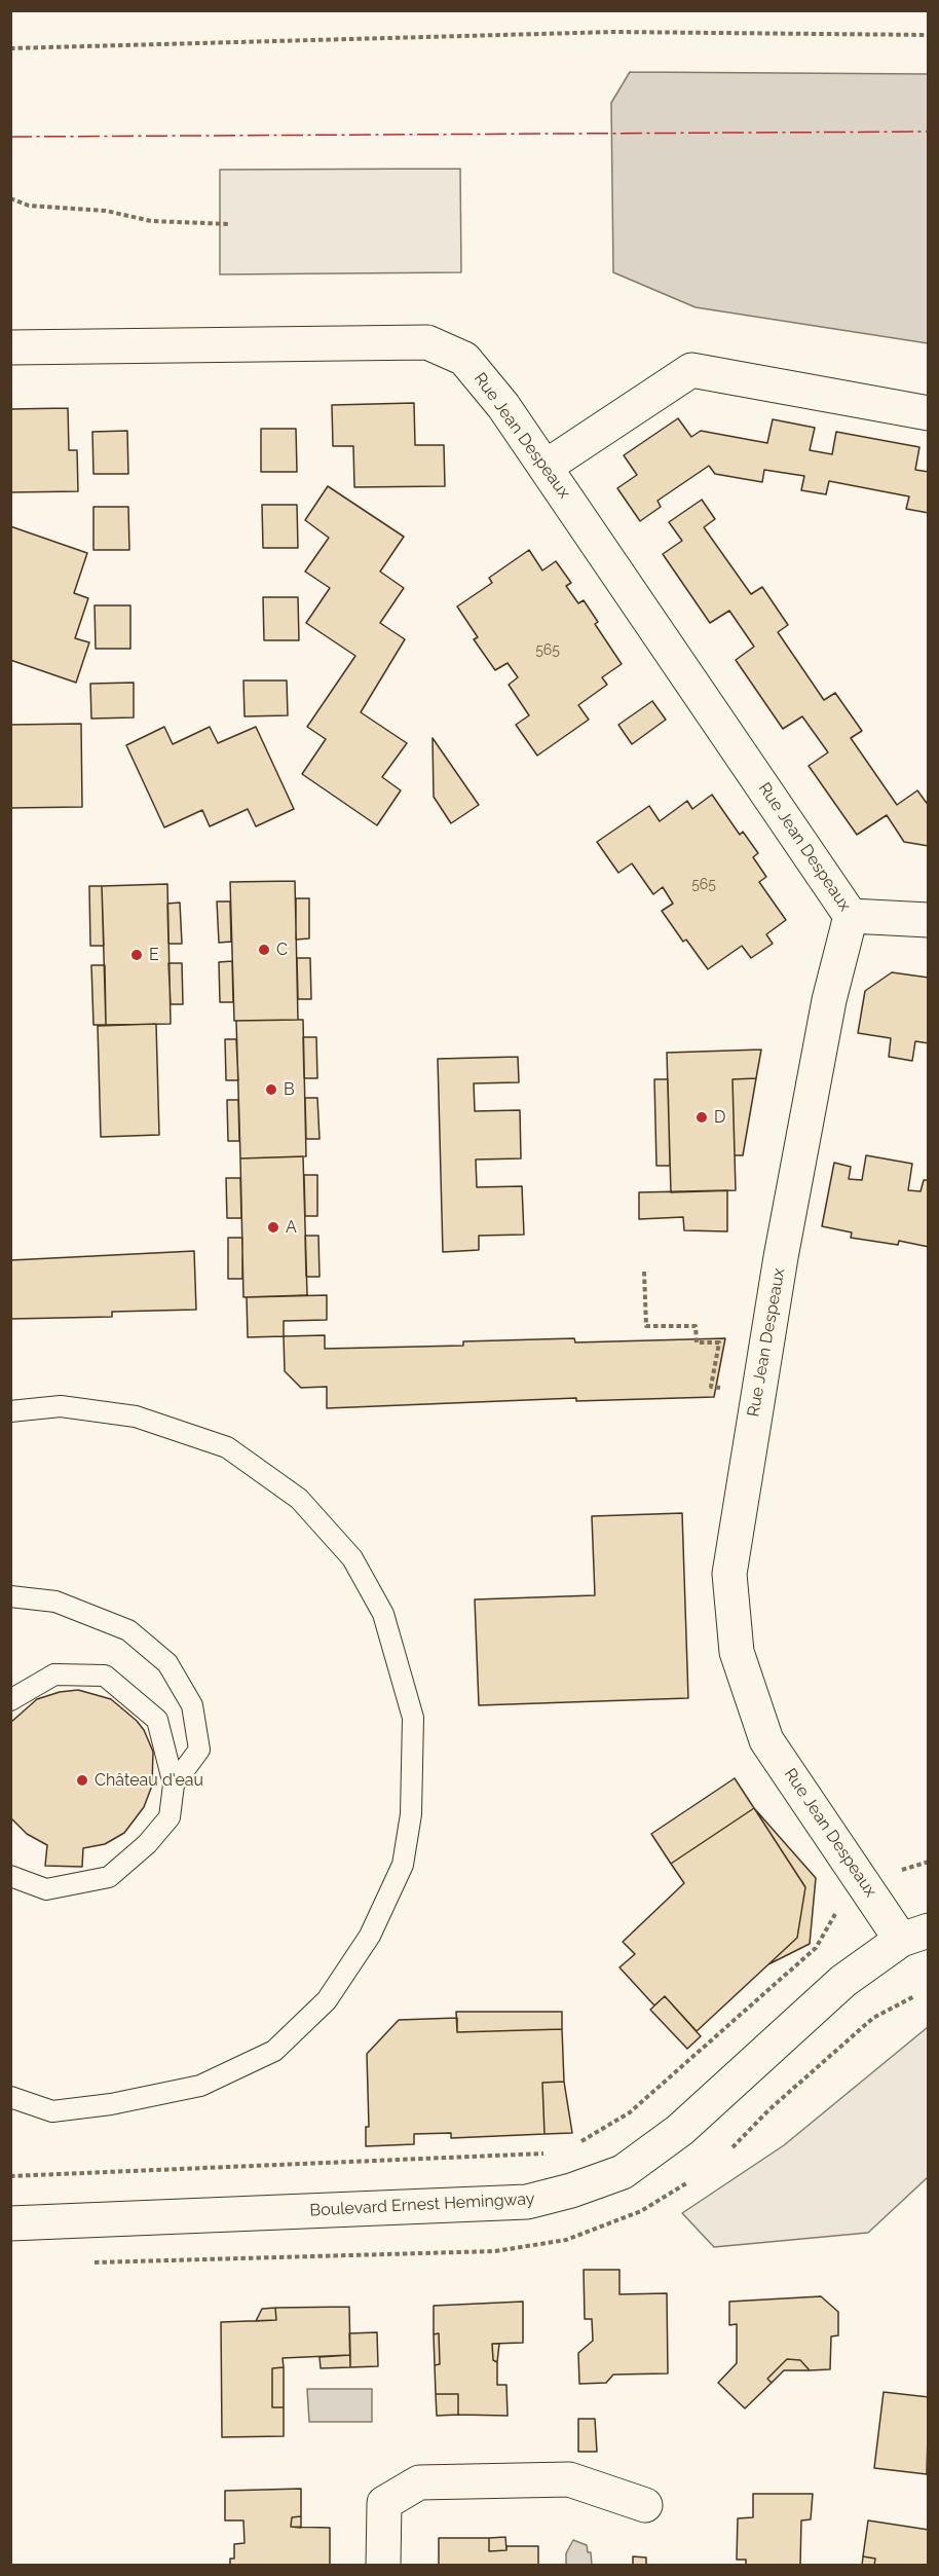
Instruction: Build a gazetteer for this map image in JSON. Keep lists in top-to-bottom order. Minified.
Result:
{"streets":{"street":["Rue Jean Despeaux","Boulevard Ernest Hemingway"]},"crossings":[["Rue Jean Despeaux","Boulevard Ernest Hemingway"]],"places":["C","E","B","D","A","Château d'eau"],"house_numbers":["565","565"]}
